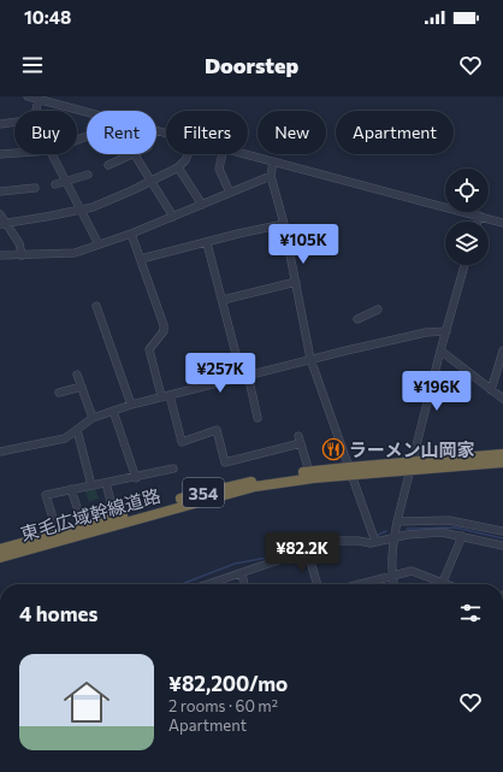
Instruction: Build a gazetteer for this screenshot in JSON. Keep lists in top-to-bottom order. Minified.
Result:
{"streets":{"highway":["354","東毛広域幹線道路"]},"places":{"restaurant":["ラーメン山岡家"]},"page":{"status":"10:48","header":"Doorstep","chip":["Buy","Rent","Filters","New","Apartment"],"price":["¥105K","¥257K","¥196K","¥82.2K"],"heading":"4 homes","list":[{"name":"¥82,200/mo","note":"2 rooms · 60 m² · Apartment"}]}}
